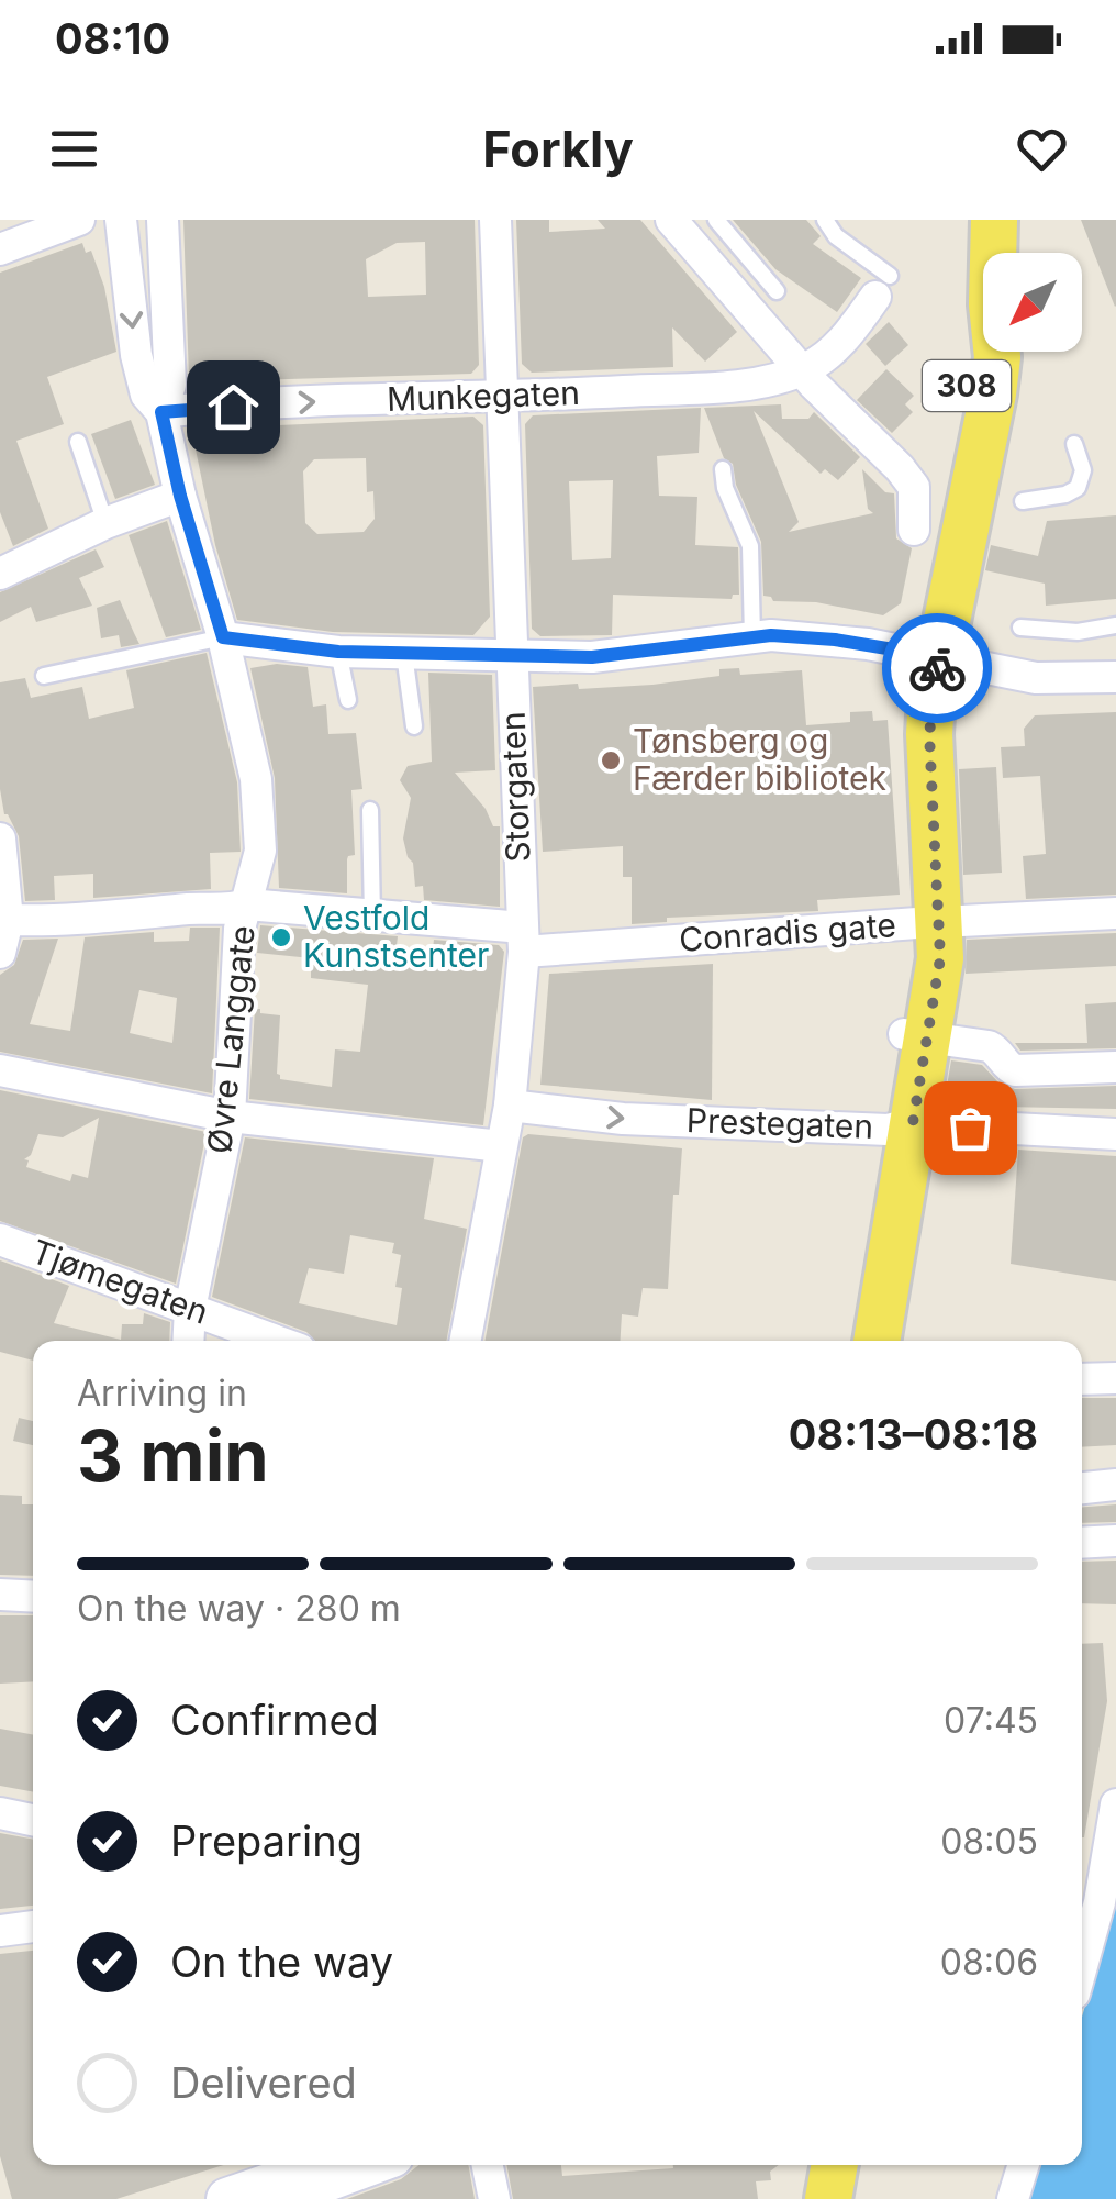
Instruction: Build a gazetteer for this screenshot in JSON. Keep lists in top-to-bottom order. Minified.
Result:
{"streets":{"main road":["308"],"street":["Munkegaten","Storgaten","Conradis gate","Øvre Langgate","Prestegaten","Tjømegaten"]},"crossings":[["308","Conradis gate"],["308","Prestegaten"],["Munkegaten","Storgaten"],["Munkegaten","Øvre Langgate"],["Storgaten","Conradis gate"],["Storgaten","Prestegaten"],["Conradis gate","Øvre Langgate"],["Øvre Langgate","Tjømegaten"]],"one_way":["Prestegaten"],"places":["Tønsberg og Færder bibliotek","Vestfold Kunstsenter"],"north":"bottom left","page":{"status":"08:10","header":"Forkly","heading":["3 min","Arriving in","08:13–08:18"],"bar":"On the way · 280 m","list":[["Confirmed","07:45"],["Preparing","08:05"],["On the way","08:06"],"Delivered"]}}
